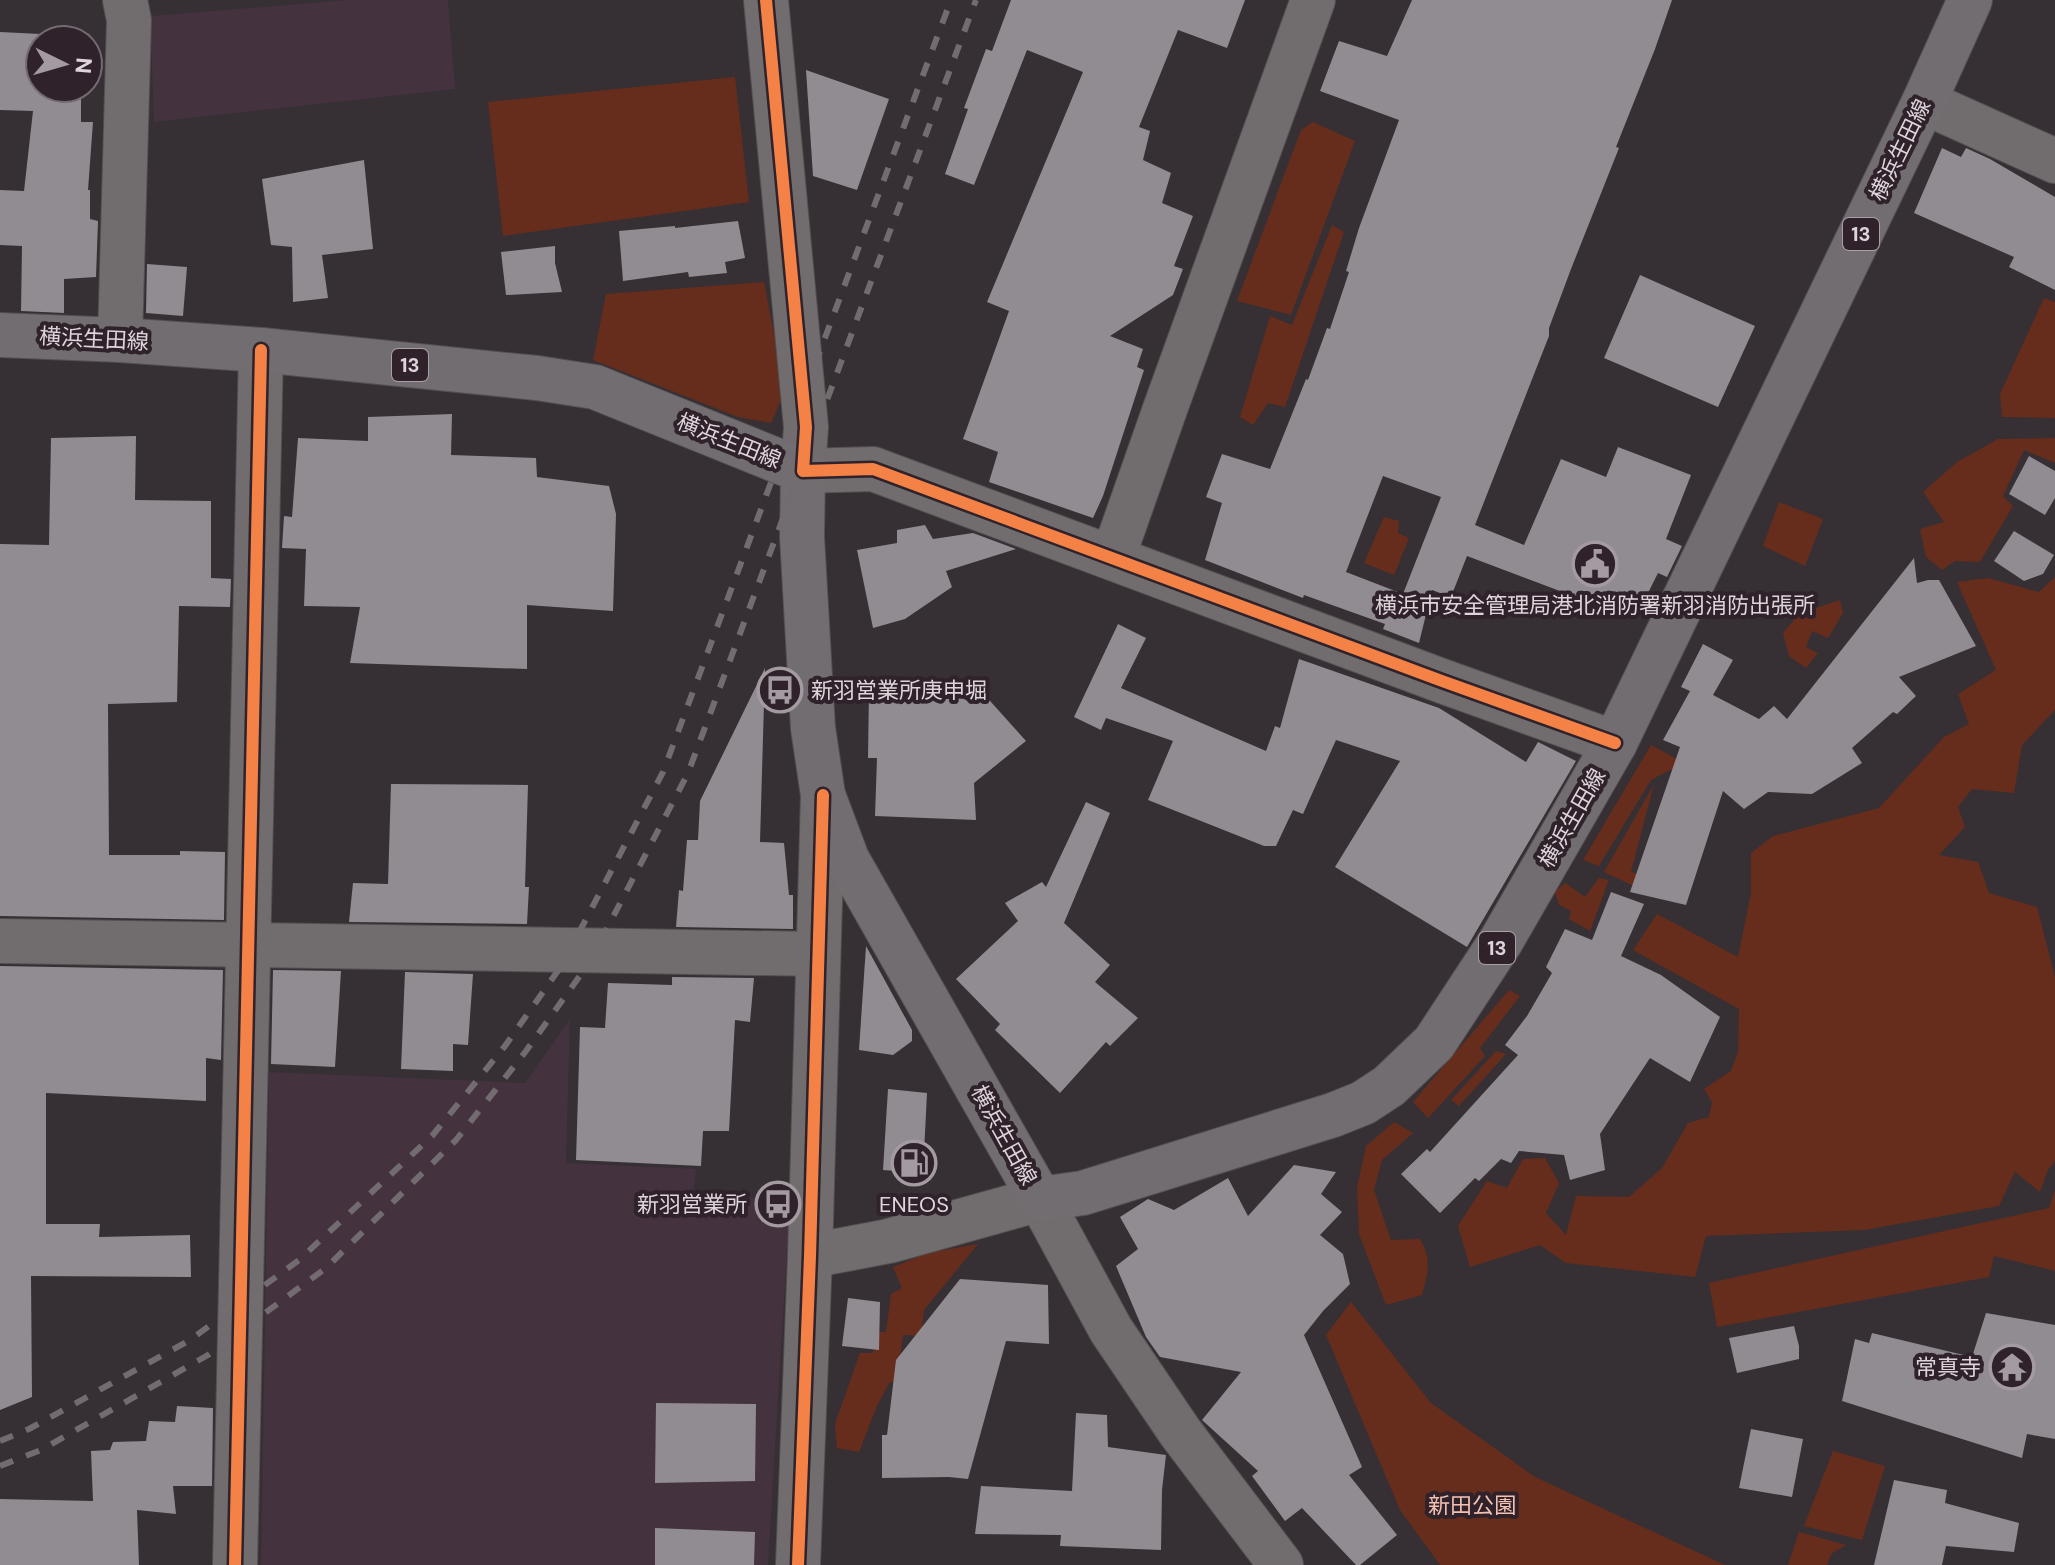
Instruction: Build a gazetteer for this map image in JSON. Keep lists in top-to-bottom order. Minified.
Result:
{"streets":{"main road":["横浜生田線","13"]},"parks":["新田公園"],"places":{"public building":["横浜市安全管理局港北消防署新羽消防出張所"],"bus stop":["新羽営業所庚申堀","新羽営業所"],"fuel station":["ENEOS"],"temple":["常真寺"]},"north":"right"}
